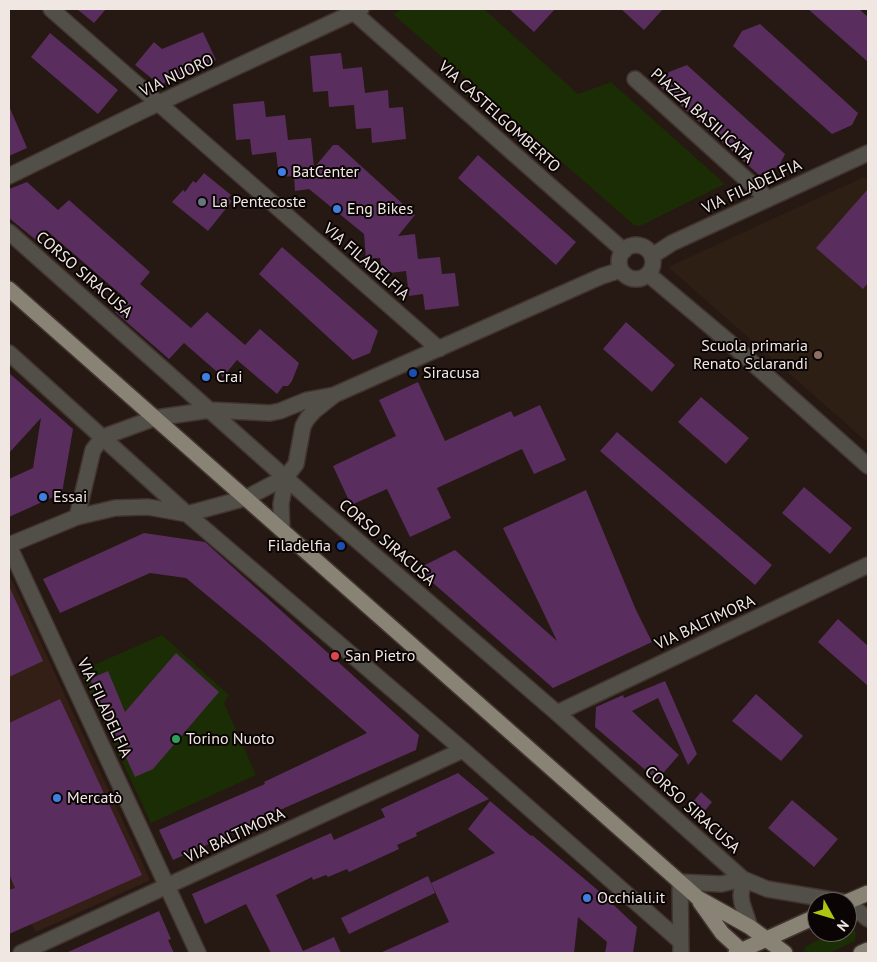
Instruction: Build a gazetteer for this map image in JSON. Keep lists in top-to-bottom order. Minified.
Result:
{"streets":{"street":["VIA NUORO","PIAZZA BASILICATA","VIA CASTELGOMBERTO","VIA FILADELFIA","CORSO SIRACUSA","VIA BALTIMORA"]},"crossings":[["VIA NUORO","VIA CASTELGOMBERTO"],["VIA NUORO","VIA FILADELFIA"],["PIAZZA BASILICATA","VIA FILADELFIA"],["VIA CASTELGOMBERTO","VIA FILADELFIA"],["VIA FILADELFIA","CORSO SIRACUSA"],["VIA FILADELFIA","VIA BALTIMORA"],["CORSO SIRACUSA","VIA BALTIMORA"]],"places":["BatCenter","La Pentecoste","Eng Bikes","Scuola primaria Renato Sclarandi","Siracusa","Crai","Essai","Filadelfia","San Pietro","Torino Nuoto","Mercatò","Occhiali.it"],"north":"bottom right"}
